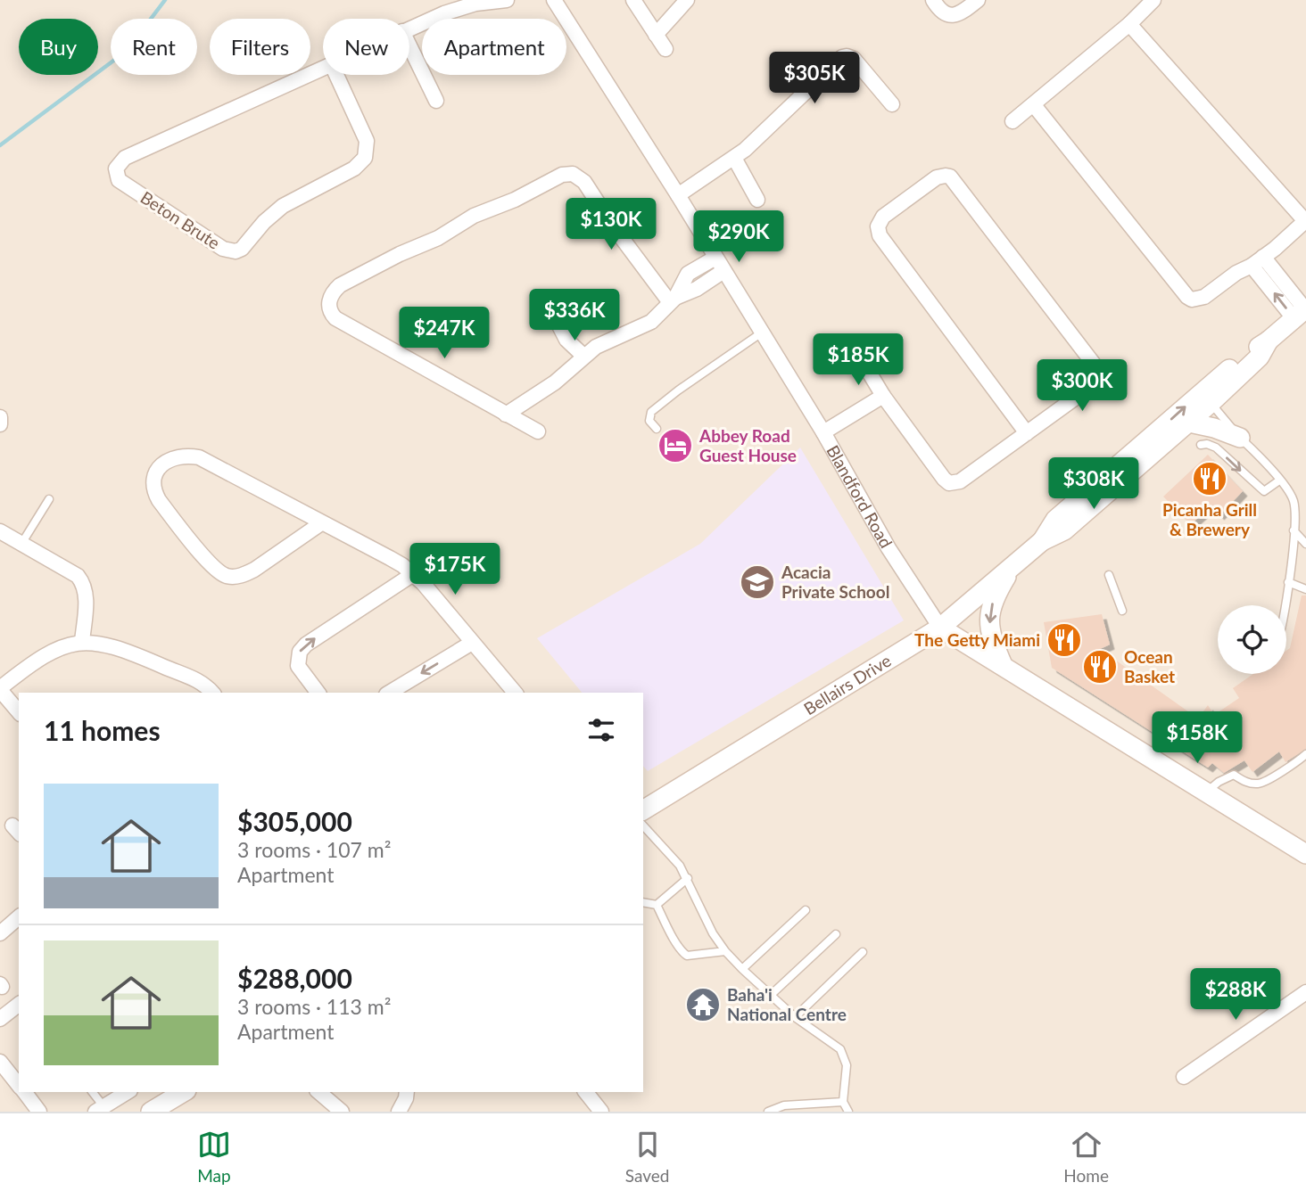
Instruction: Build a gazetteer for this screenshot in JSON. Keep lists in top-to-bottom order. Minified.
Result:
{"streets":{"street":["Beton Brute","Blandford Road","Bellairs Drive"]},"crossings":[["Blandford Road","Bellairs Drive"]],"places":{"hotel":["Abbey Road Guest House"],"restaurant":["Picanha Grill & Brewery","The Getty Miami","Ocean Basket"],"school or university":["Acacia Private School"],"temple":["Baha'i National Centre"]},"page":{"chip":["Buy","Rent","Filters","New","Apartment"],"price":["$305K","$130K","$290K","$336K","$247K","$185K","$300K","$308K","$175K","$158K","$288K"],"heading":"11 homes","list":[{"name":"$305,000","note":"3 rooms · 107 m² · Apartment"},{"name":"$288,000","note":"3 rooms · 113 m² · Apartment"}],"tabs":["Map","Saved","Home"]}}
